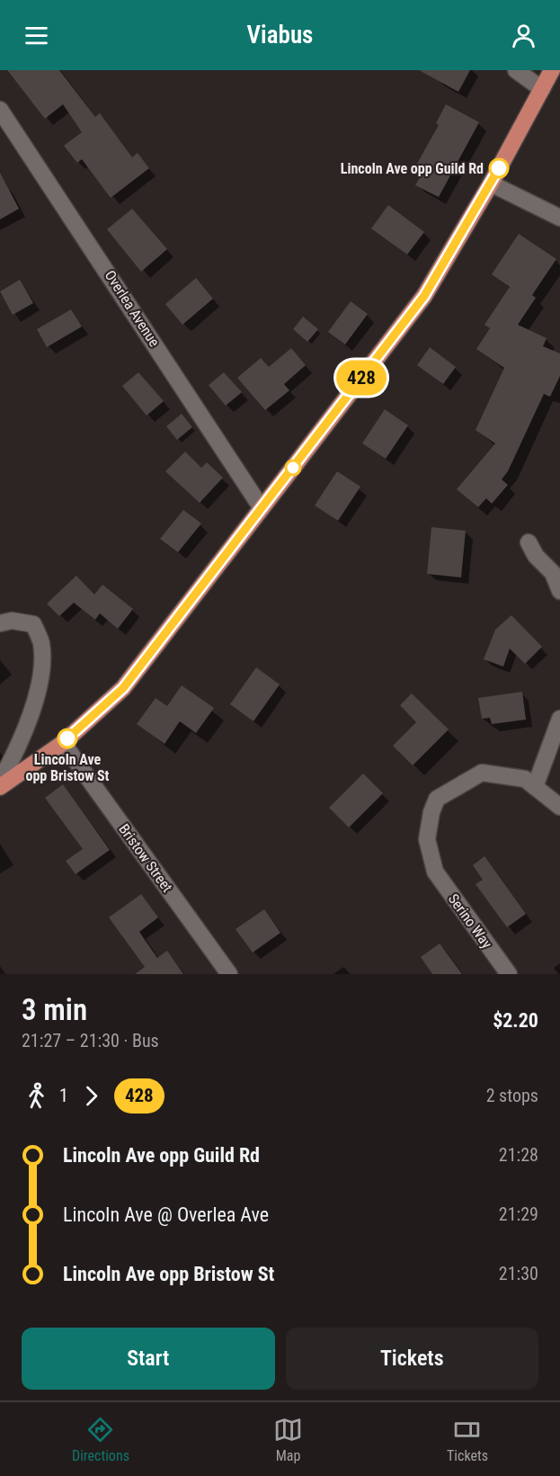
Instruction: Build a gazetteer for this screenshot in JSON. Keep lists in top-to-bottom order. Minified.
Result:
{"streets":{"street":["Overlea Avenue","Bristow Street","Serino Way"]},"places":["Lincoln Ave opp Guild Rd","Lincoln Ave opp Bristow St"],"lines":["bus line 428"],"page":{"header":"Viabus","on_map":"428","heading":["3 min","21:27 – 21:30 · Bus","$2.20"],"legs":["1","428","2 stops"],"list":[{"name":"Lincoln Ave opp Guild Rd","value":"21:28"},{"name":"Lincoln Ave @ Overlea Ave","value":"21:29"},{"name":"Lincoln Ave opp Bristow St","value":"21:30"}],"buttons":["Start","Tickets"],"tabs":["Directions","Map","Tickets"]}}
